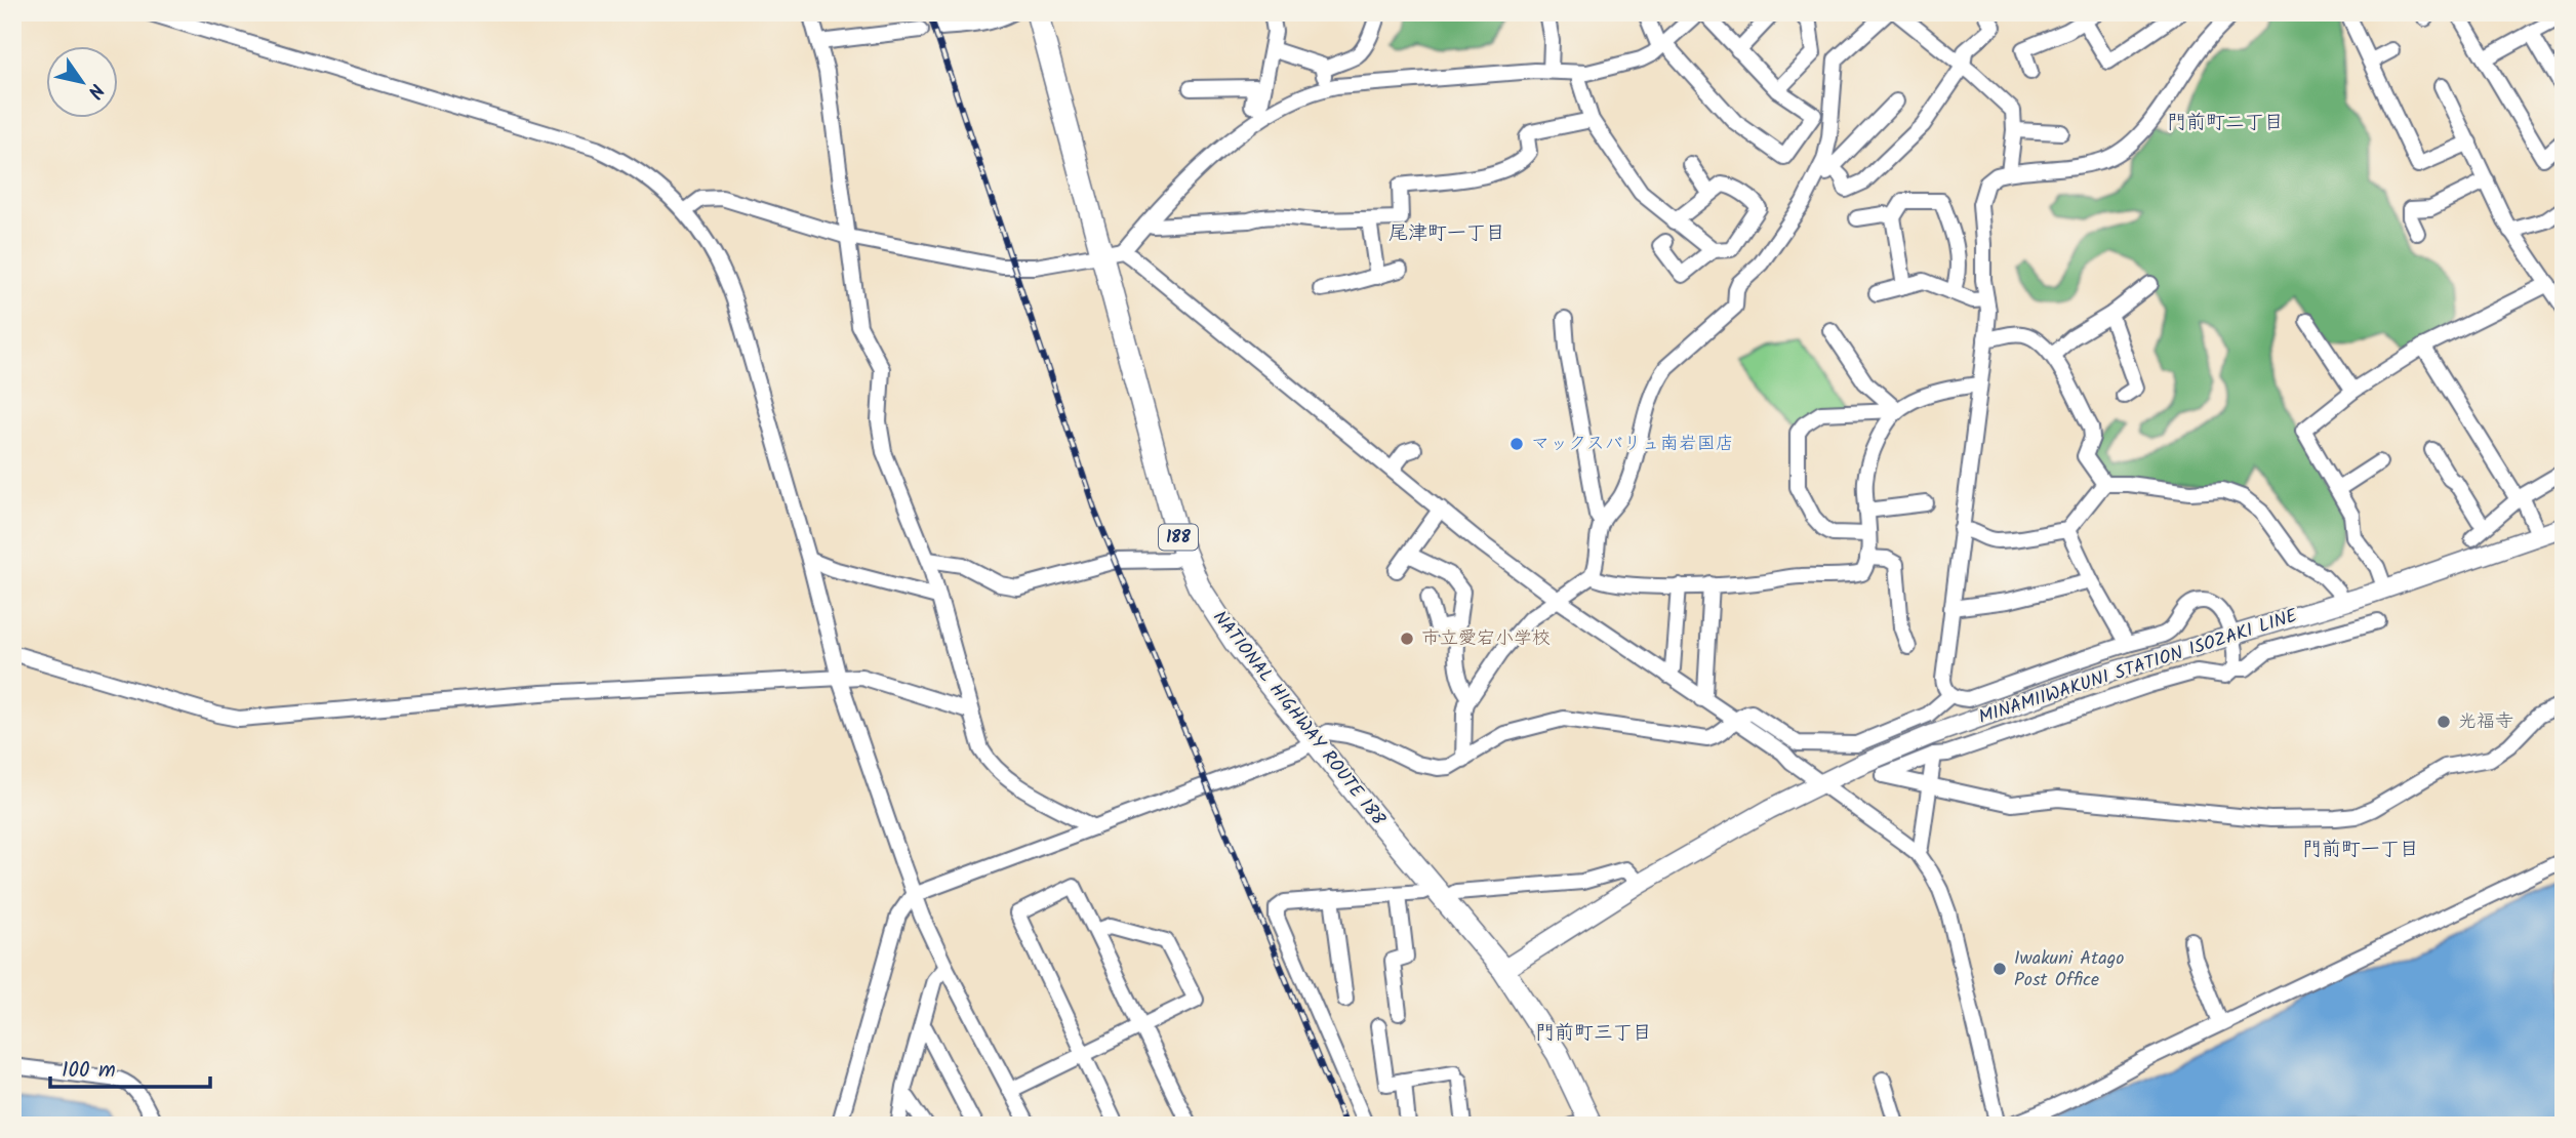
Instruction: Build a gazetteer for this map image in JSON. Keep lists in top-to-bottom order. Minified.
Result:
{"streets":{"highway":["188","NATIONAL HIGHWAY ROUTE 188"],"main road":["MINAMIIWAKUNI STATION ISOZAKI LINE"]},"crossings":[["MINAMIIWAKUNI STATION ISOZAKI LINE","NATIONAL HIGHWAY ROUTE 188"]],"districts":["門前町二丁目","尾津町一丁目","門前町一丁目","門前町三丁目"],"places":["マックスバリュ南岩国店","市立愛宕小学校","光福寺","Iwakuni Atago Post Office"],"scale_bar":"100 m","north":"bottom right"}
